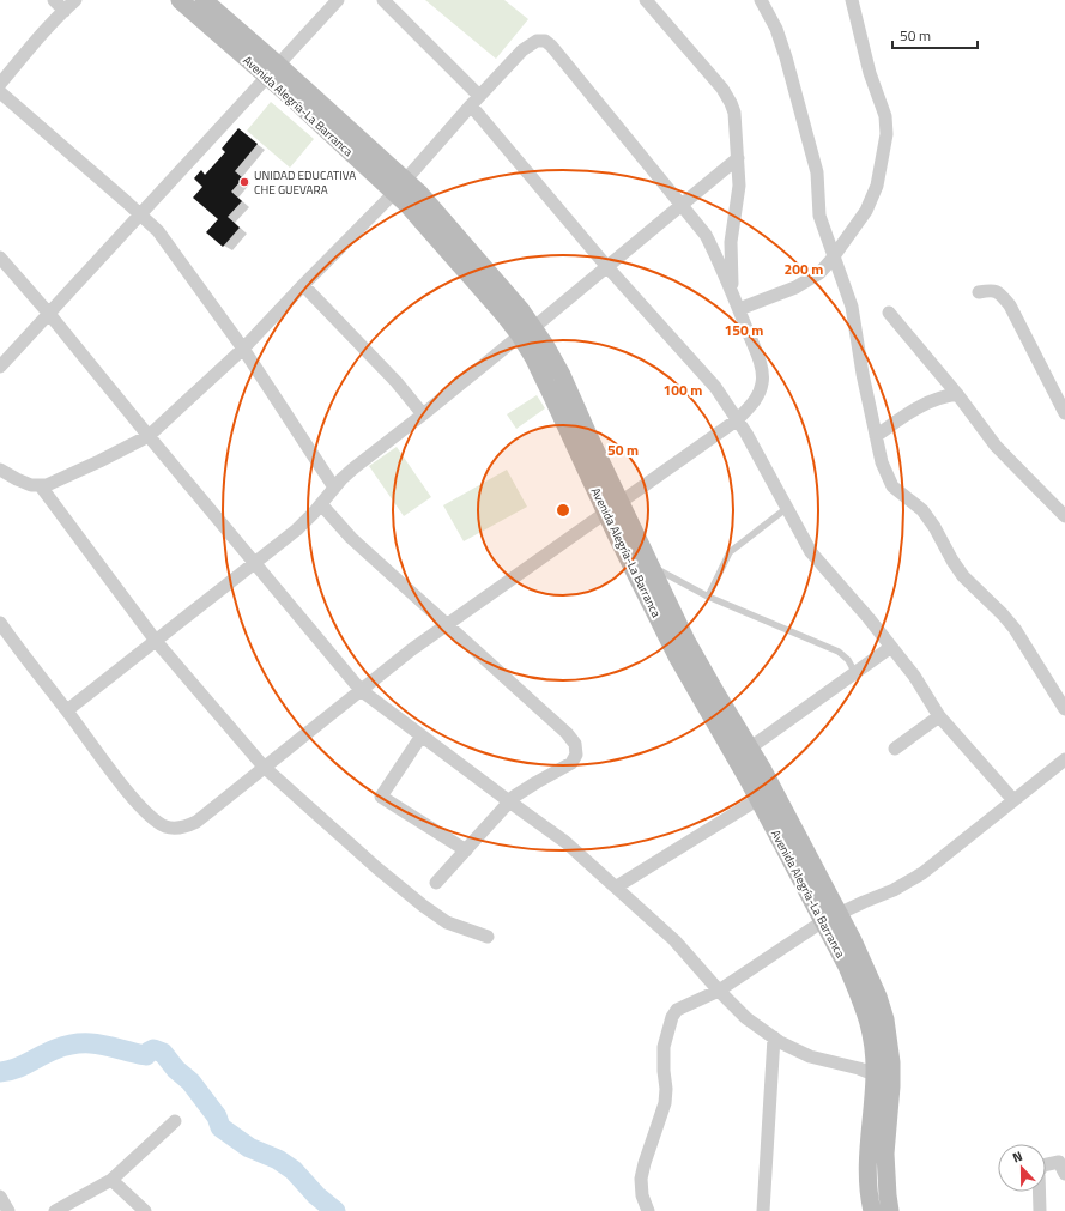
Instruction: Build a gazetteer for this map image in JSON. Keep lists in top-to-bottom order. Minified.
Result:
{"streets":{"main road":["Avenida Alegría-La Barranca"]},"places":["UNIDAD EDUCATIVA CHE GUEVARA"],"scale_bar":"50 m","north":"top","rings":["200 m","150 m","100 m","50 m"]}
